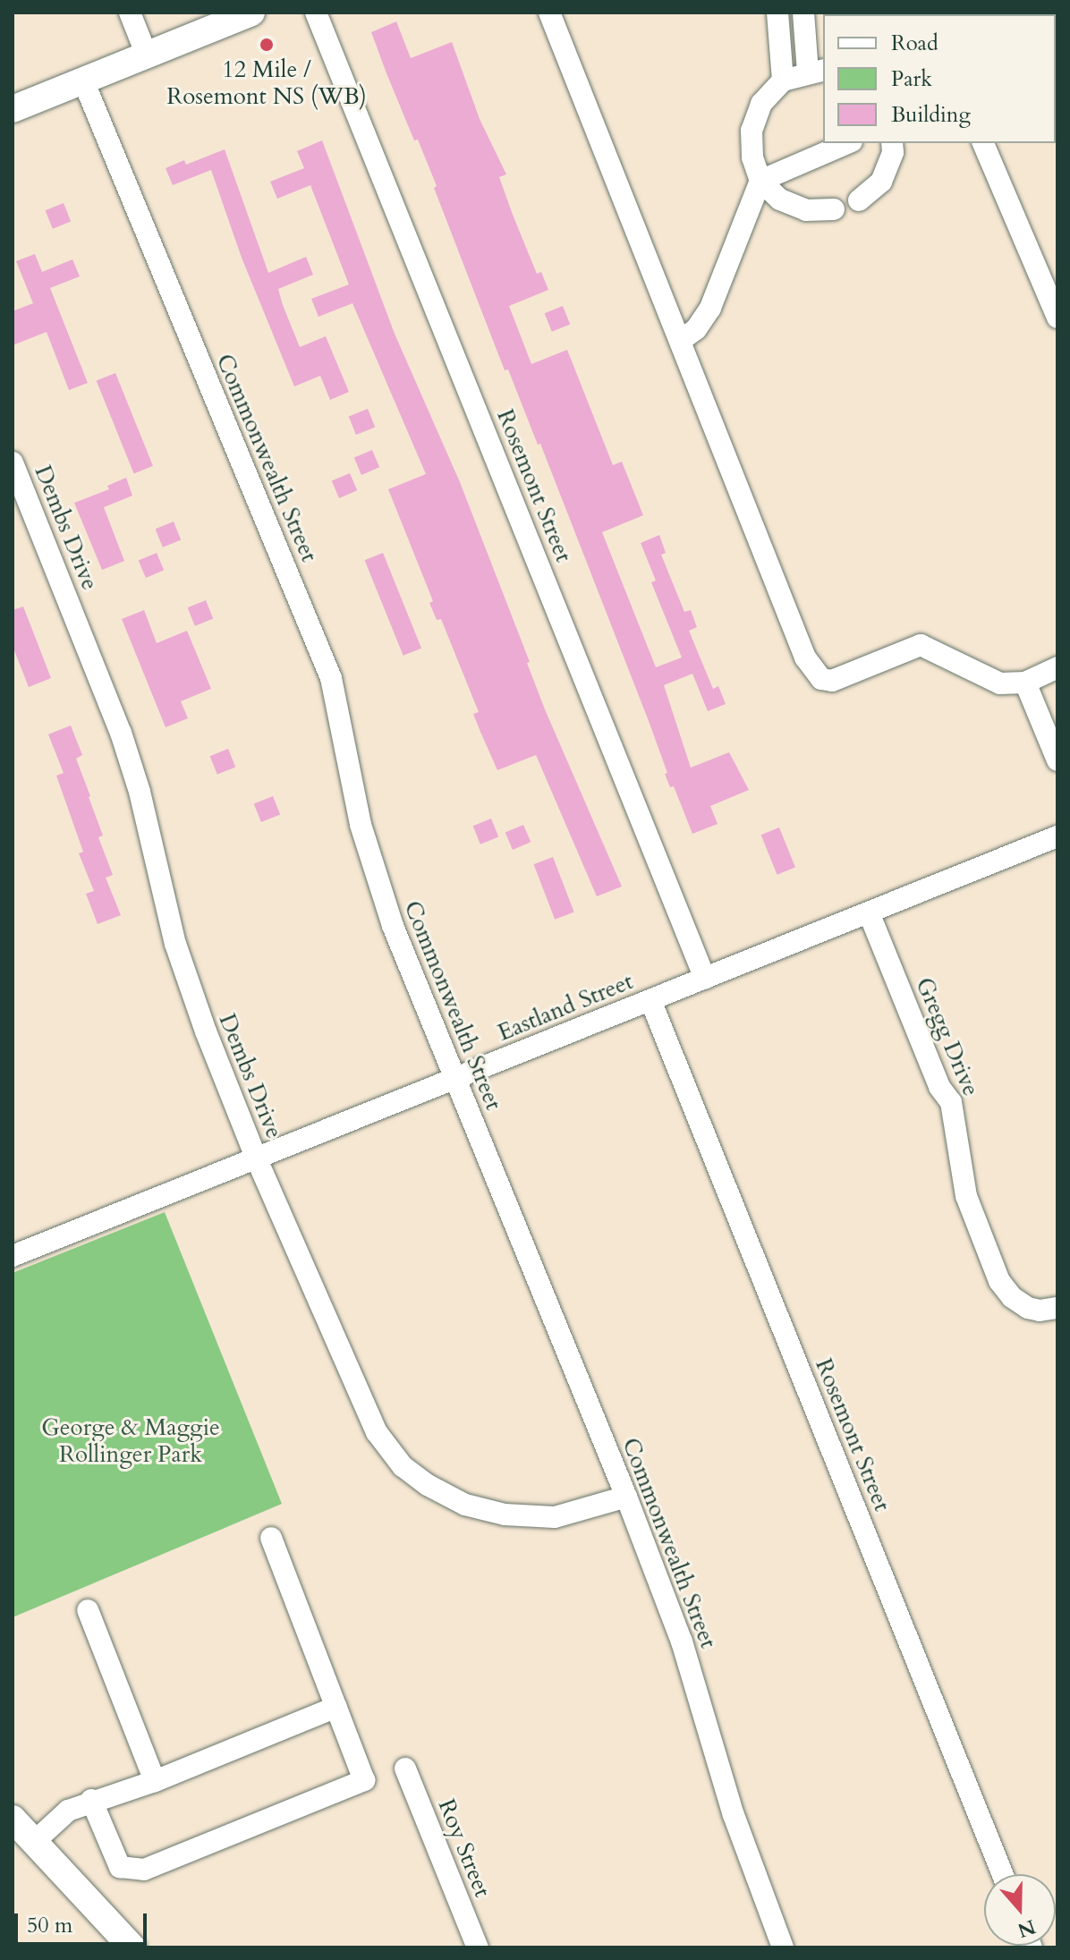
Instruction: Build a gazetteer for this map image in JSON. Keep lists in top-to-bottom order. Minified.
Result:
{"streets":{"street":["Commonwealth Street","Rosemont Street","Dembs Drive","Eastland Street","Gregg Drive","Roy Street"]},"crossings":[["Commonwealth Street","Dembs Drive"],["Commonwealth Street","Eastland Street"],["Rosemont Street","Eastland Street"],["Dembs Drive","Eastland Street"],["Eastland Street","Gregg Drive"]],"parks":["George & Maggie Rollinger Park"],"places":["12 Mile / Rosemont NS (WB)"],"legend":["Road","Park","Building"],"scale_bar":"50 m","north":"bottom"}
